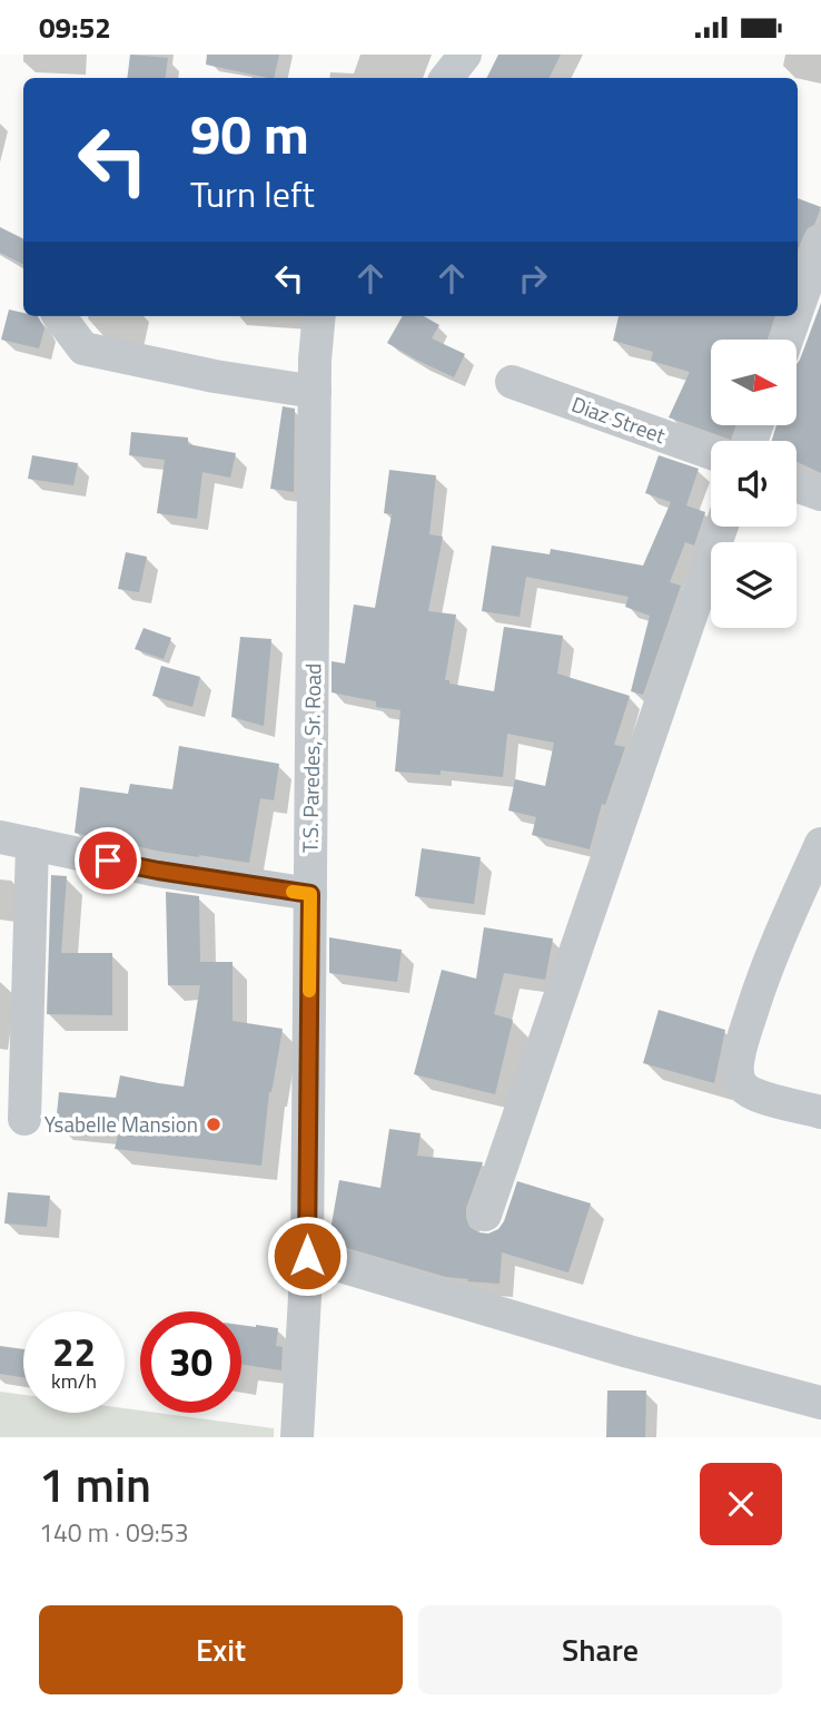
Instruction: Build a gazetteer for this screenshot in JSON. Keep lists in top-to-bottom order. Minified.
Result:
{"streets":{"street":["Diaz Street","T.S. Paredes, Sr. Road"]},"places":["Ysabelle Mansion"],"north":"right","page":{"status":"09:52","turn":["90 m","Turn left"],"speed":"22 km/h","limit":"30","heading":["1 min","140 m · 09:53"],"buttons":["Exit","Share"]}}
